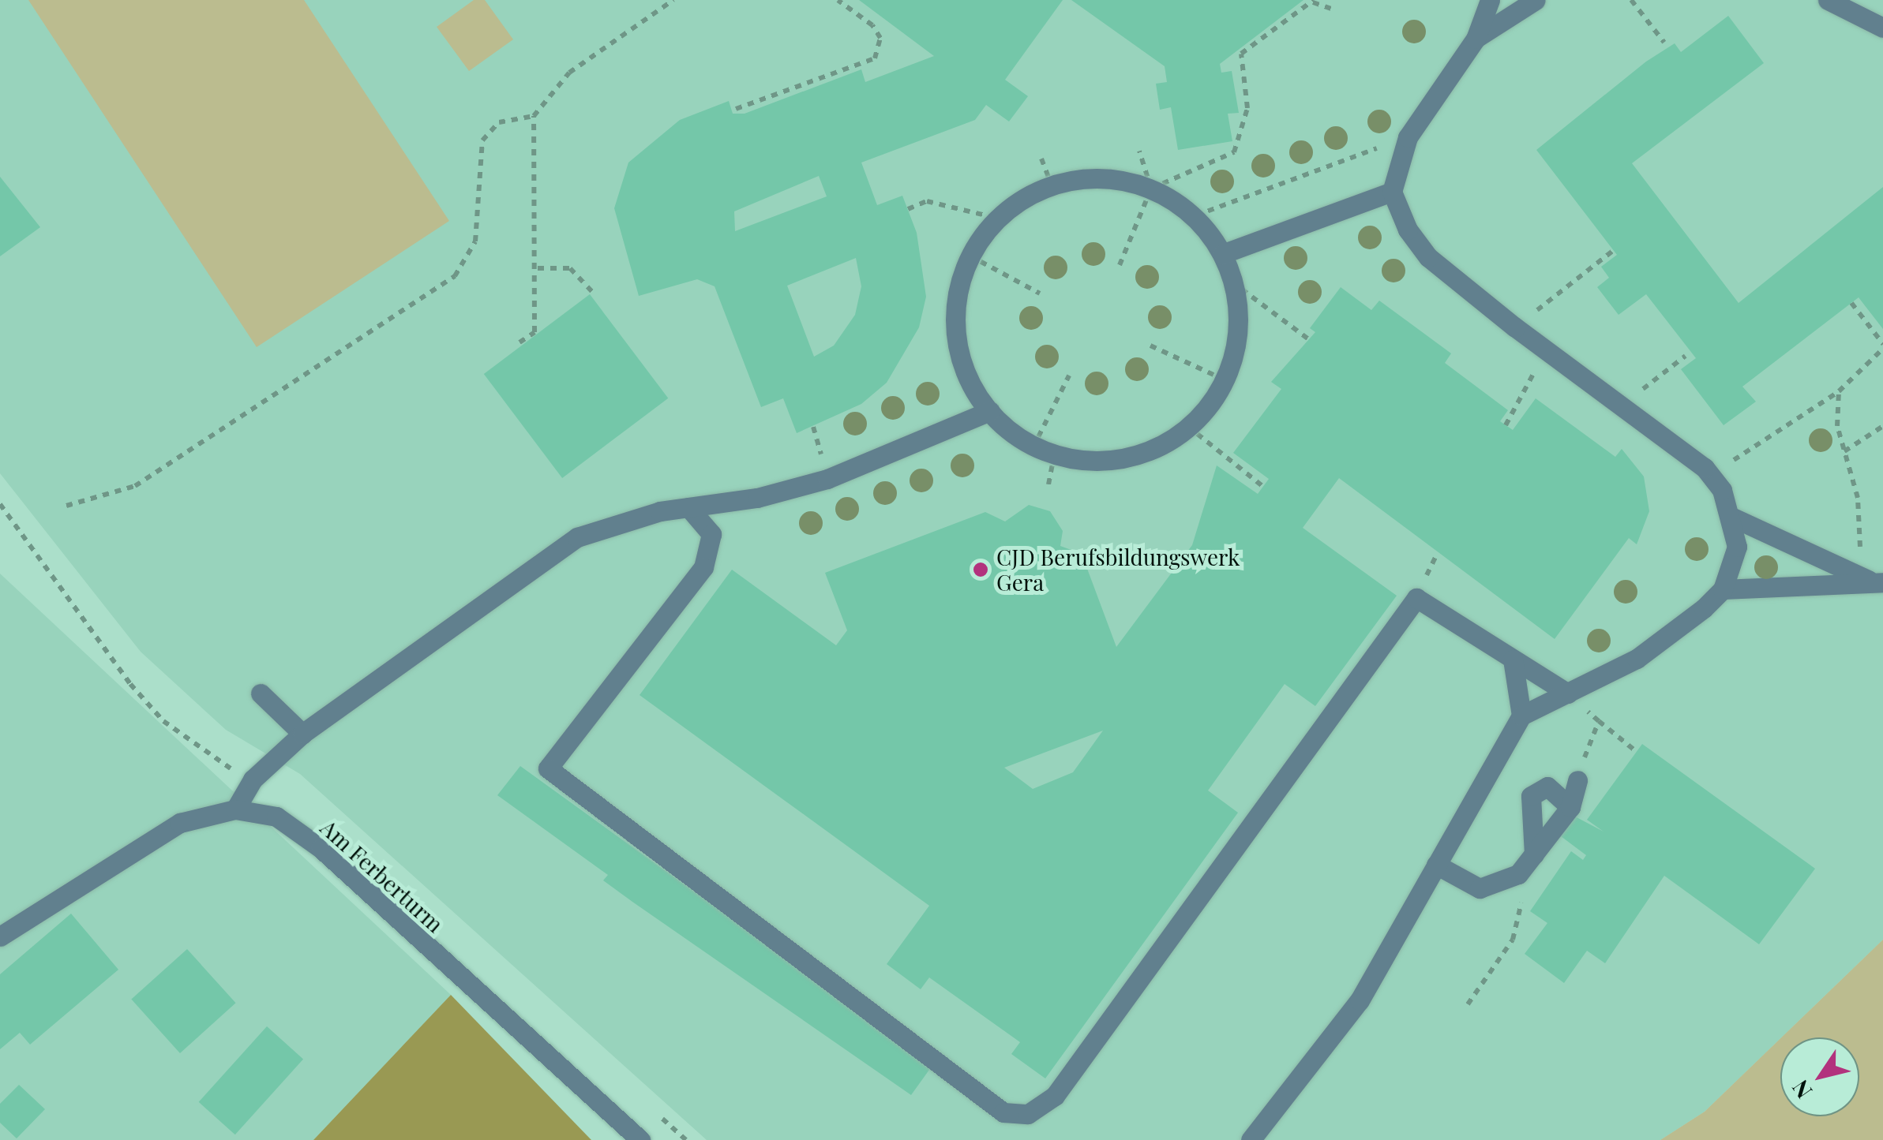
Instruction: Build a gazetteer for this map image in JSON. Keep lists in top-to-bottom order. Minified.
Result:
{"streets":{"street":["Am Ferberturm"]},"places":["CJD Berufsbildungswerk Gera"],"north":"bottom left"}
